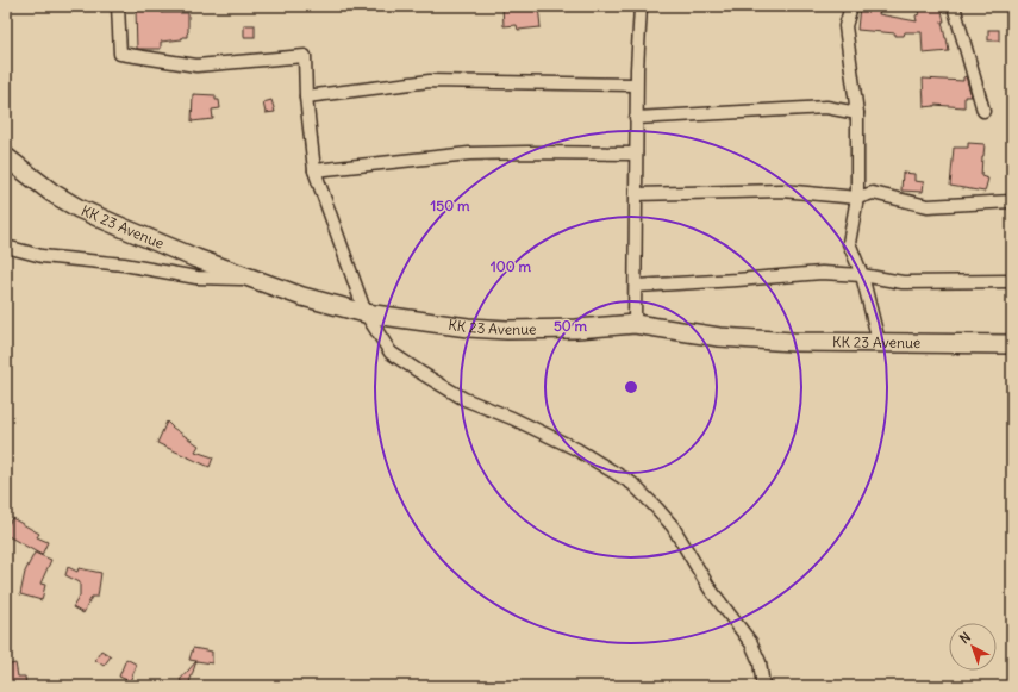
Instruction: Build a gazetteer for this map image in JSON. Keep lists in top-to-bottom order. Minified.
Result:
{"streets":{"main road":["KK 23 Avenue"]},"north":"top left","rings":["150 m","100 m","50 m"]}
